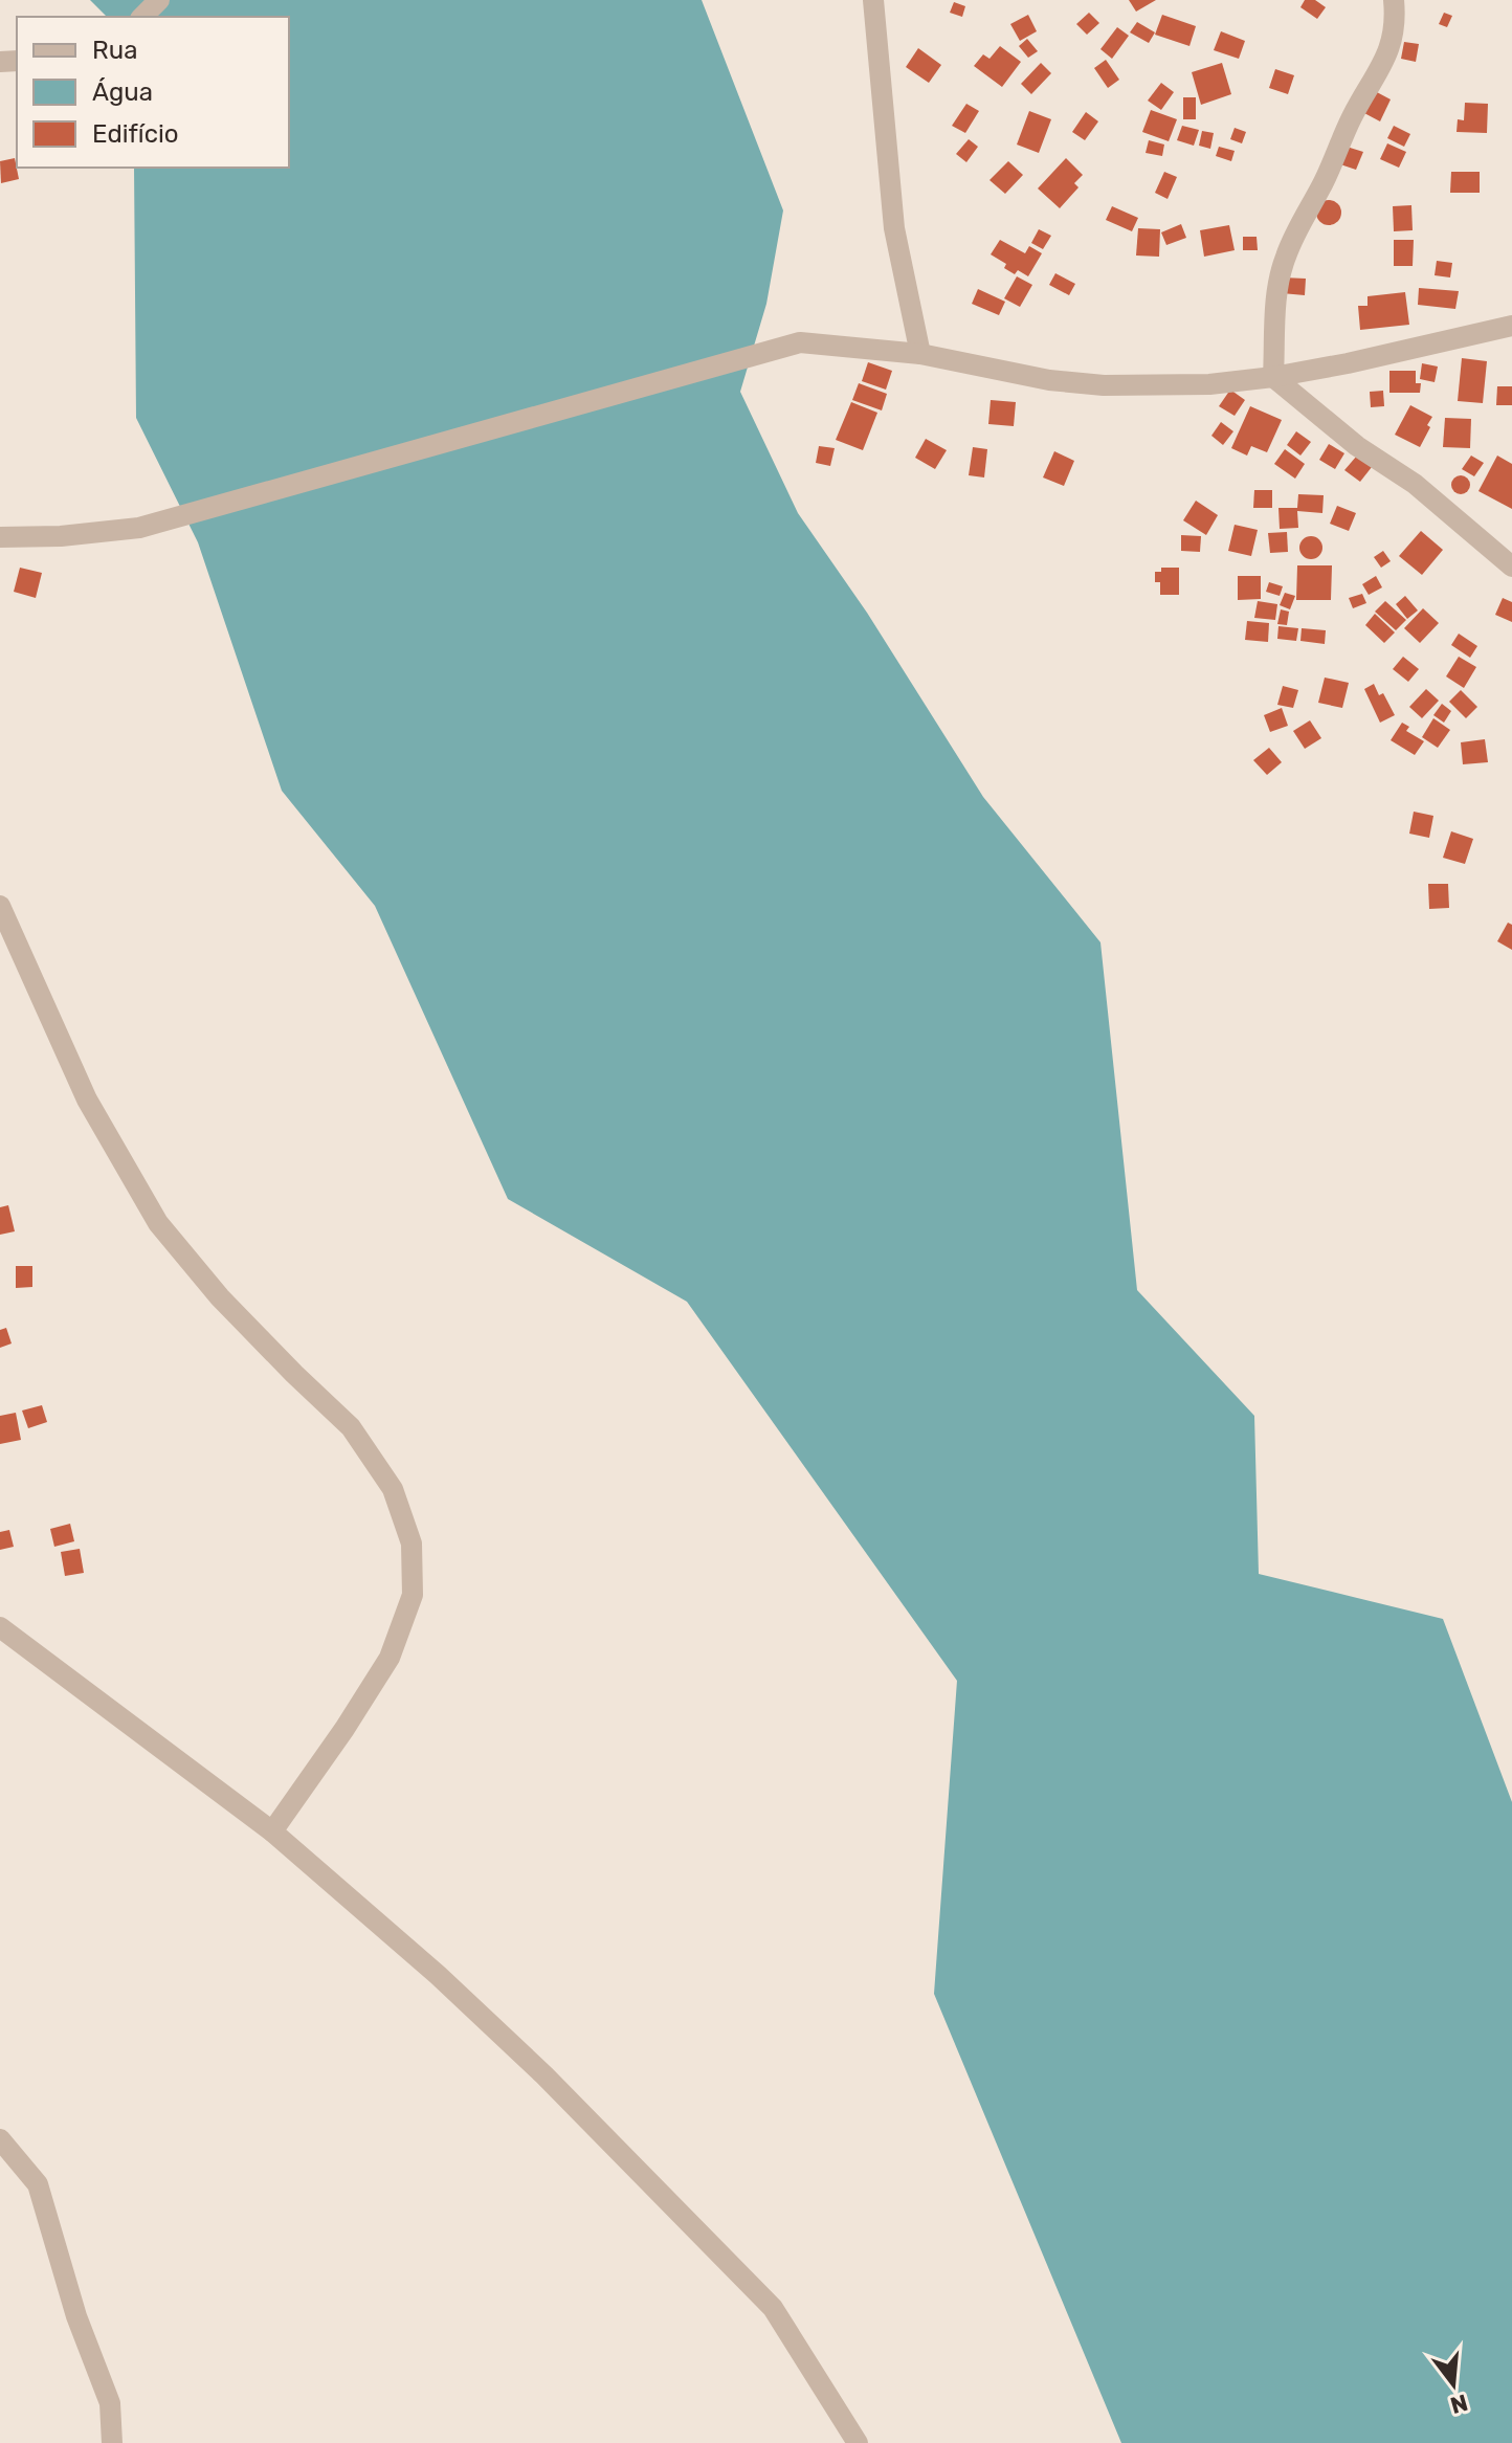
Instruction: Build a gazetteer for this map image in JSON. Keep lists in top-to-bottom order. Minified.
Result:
{"legend":["Rua","Água","Edifício"],"north":"bottom"}
